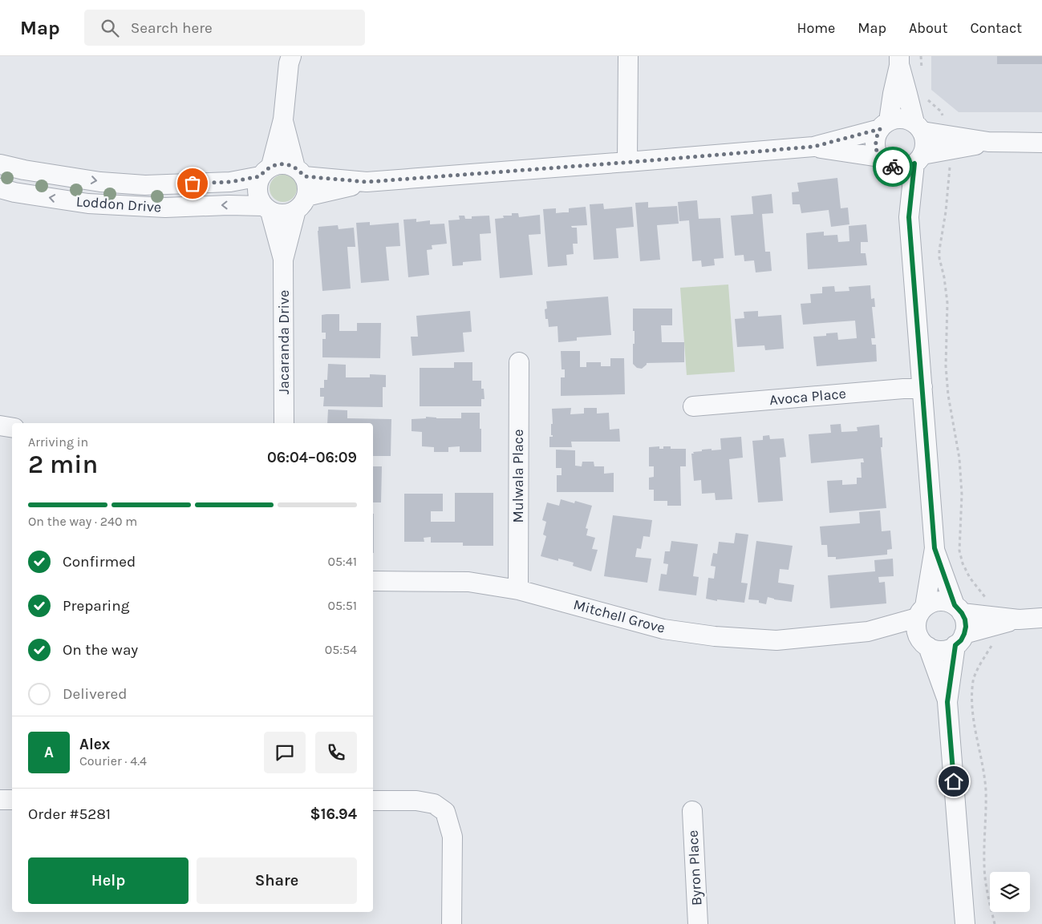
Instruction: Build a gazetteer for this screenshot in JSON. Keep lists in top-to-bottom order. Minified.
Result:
{"streets":{"street":["Loddon Drive","Jacaranda Drive","Avoca Place","Mulwala Place","Mitchell Grove","Byron Place"]},"crossings":[["Loddon Drive","Jacaranda Drive"],["Mulwala Place","Mitchell Grove"]],"page":{"header":"Map","search":"Search here","nav":["Home","Map","About","Contact"],"heading":["2 min","Arriving in","06:04–06:09"],"panel":["Alex","Courier · 4.4","Order #5281","$16.94"],"bar":"On the way · 240 m","list":[["Confirmed","05:41"],["Preparing","05:51"],["On the way","05:54"],"Delivered"],"round":"A","buttons":["Help","Share"]}}
